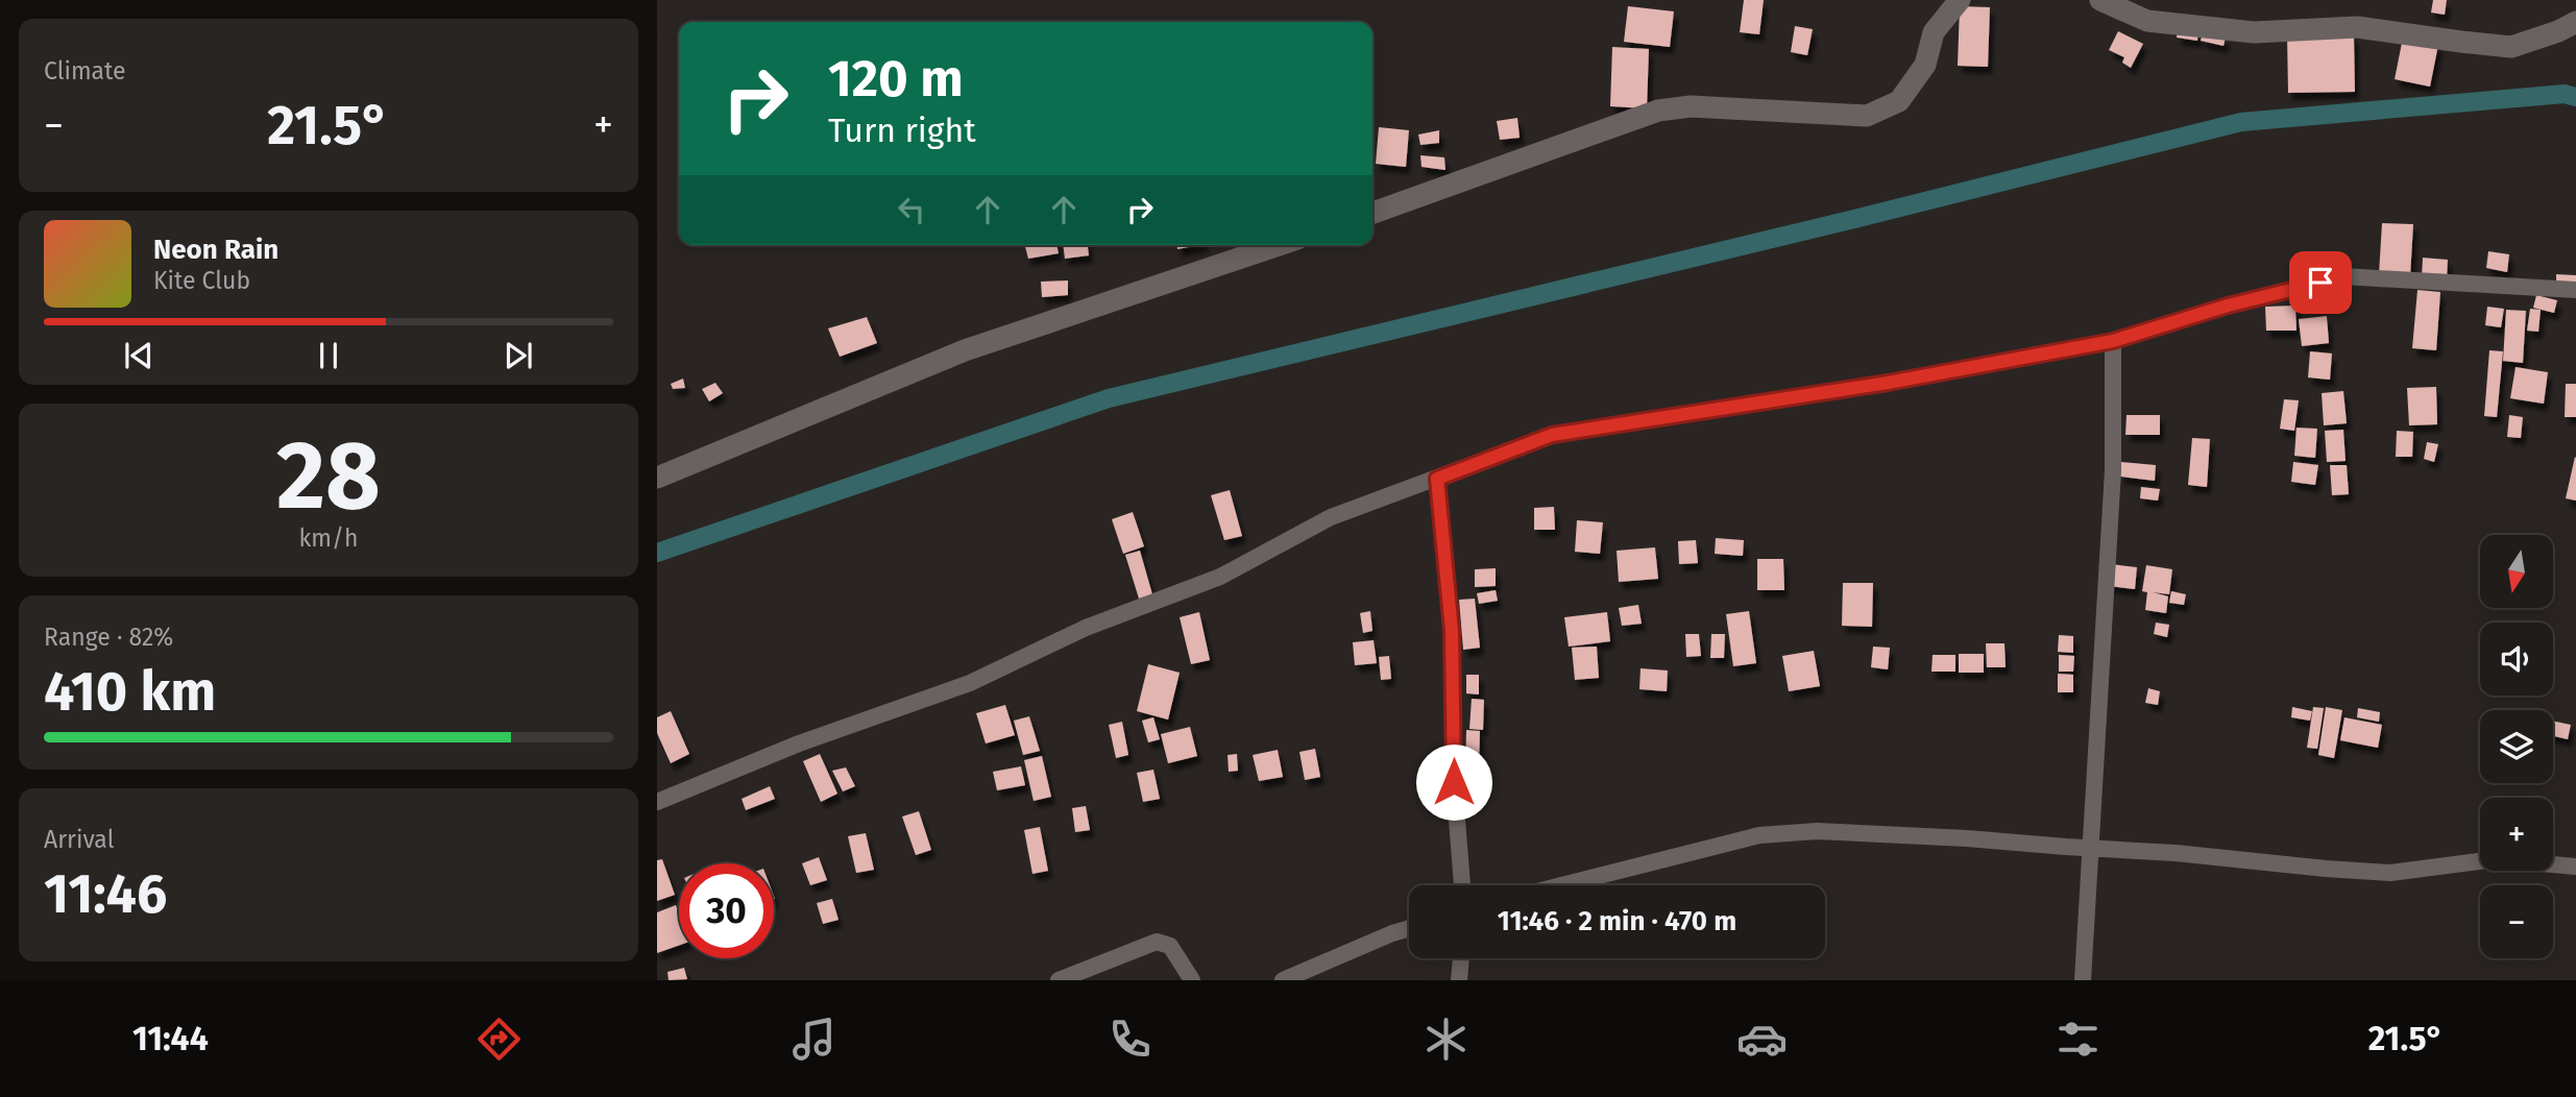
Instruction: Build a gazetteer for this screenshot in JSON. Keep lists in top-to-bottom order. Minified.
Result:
{"north":"bottom","page":{"tile":["Climate",["28","km/h"],["Range · 82%","410 km"],["Arrival","11:46"]],"turn":["120 m","Turn right"],"heat":["−","21.5°","+"],"song":["Neon Rain","Kite Club"],"map_buttons":["+","−"],"limit":"30","trip":"11:46 · 2 min · 470 m","tabs":["11:44","21.5°"]}}
